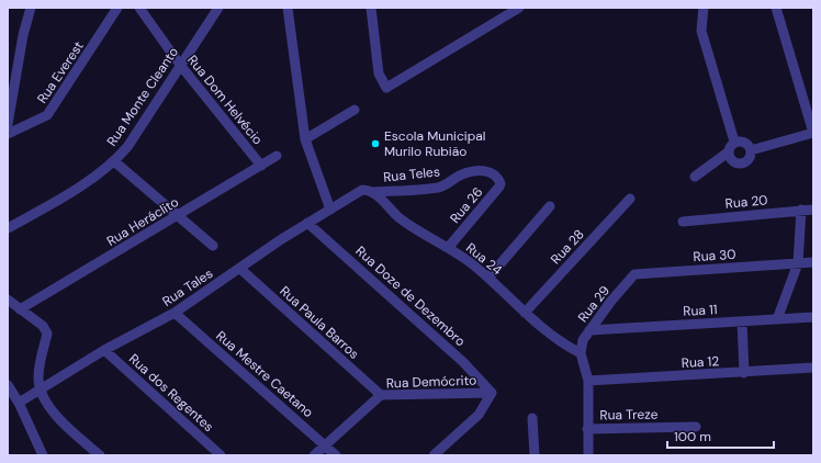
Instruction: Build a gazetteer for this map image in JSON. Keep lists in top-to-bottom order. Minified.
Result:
{"streets":{"street":["Rua Everest","Rua Monte Cleanto","Rua Dom Helvécio","Rua Teles","Rua 20","Rua 26","Rua Heráclito","Rua 28","Rua 30","Rua 24","Rua Tales","Rua Doze de Dezembro","Rua 29","Rua 11","Rua Paula Barros","Rua 12","Rua Mestre Caetano","Rua Demócrito","Rua dos Regentes","Rua Treze"]},"crossings":[["Rua Monte Cleanto","Rua Dom Helvécio"],["Rua Dom Helvécio","Rua Heráclito"],["Rua Teles","Rua 26"],["Rua Teles","Rua 24"],["Rua Teles","Rua Tales"],["Rua 26","Rua 24"],["Rua 28","Rua 24"],["Rua 30","Rua 29"],["Rua 24","Rua Tales"],["Rua 24","Rua 29"],["Rua Tales","Rua Doze de Dezembro"],["Rua Tales","Rua Paula Barros"],["Rua Tales","Rua Mestre Caetano"],["Rua Tales","Rua dos Regentes"],["Rua Doze de Dezembro","Rua Demócrito"],["Rua 29","Rua 11"],["Rua Paula Barros","Rua Demócrito"],["Rua Mestre Caetano","Rua Demócrito"]],"places":["Escola Municipal Murilo Rubião"],"scale_bar":"100 m"}
